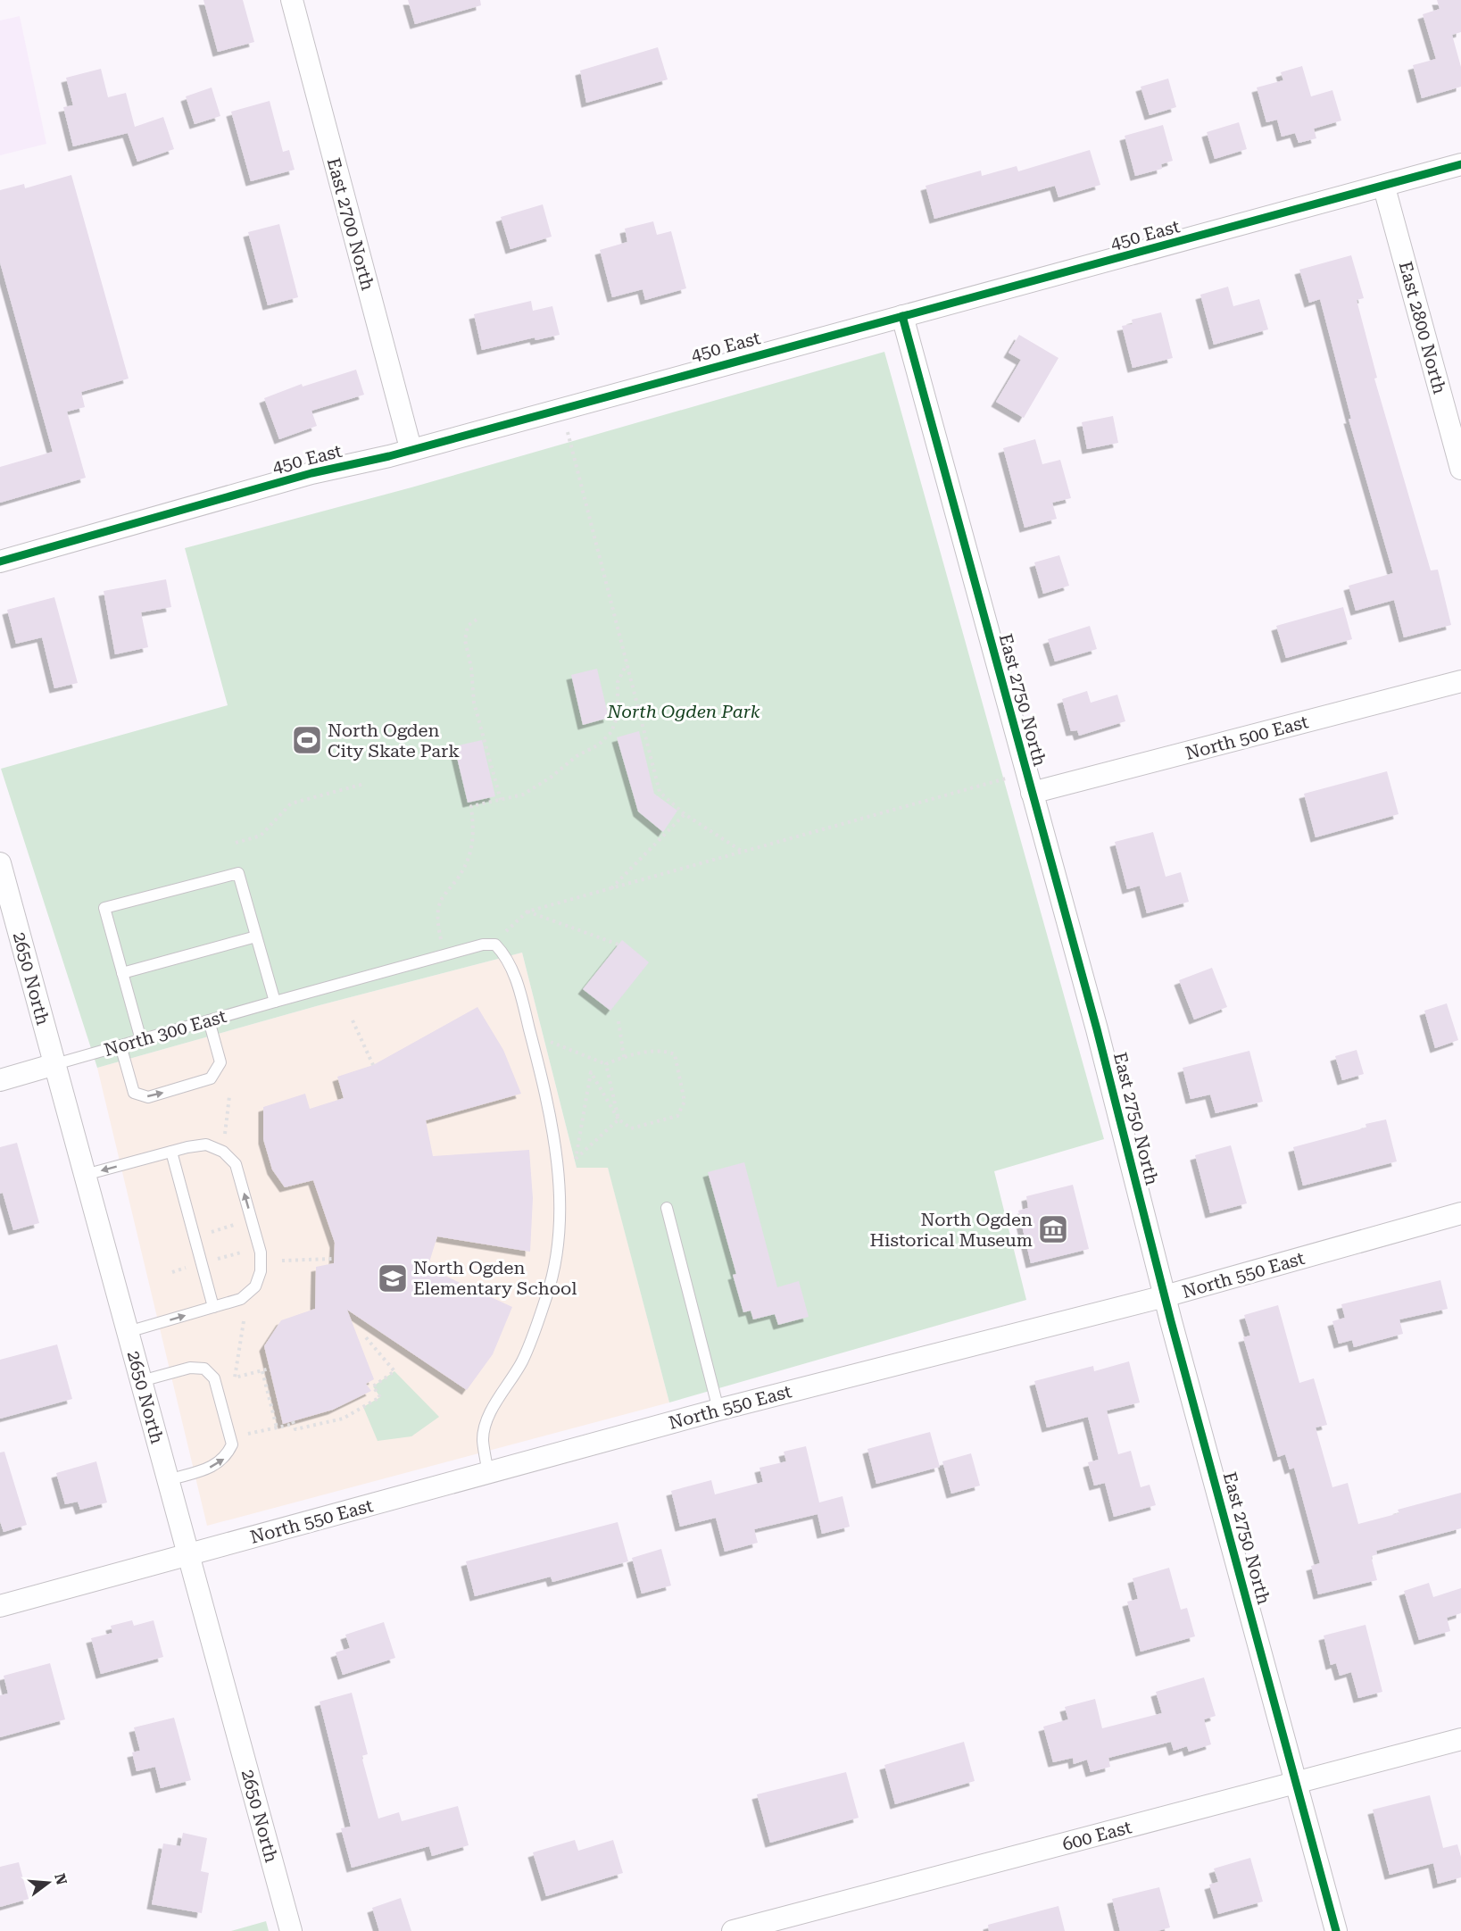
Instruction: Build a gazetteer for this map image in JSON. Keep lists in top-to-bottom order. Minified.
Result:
{"streets":{"street":["East 2700 North","450 East","East 2800 North","East 2750 North","North 500 East","2650 North","North 550 East","600 East"],"lane":["North 300 East"]},"crossings":[["East 2700 North","450 East"],["450 East","East 2800 North"],["450 East","East 2750 North"],["East 2750 North","North 500 East"],["East 2750 North","North 550 East"],["East 2750 North","600 East"],["2650 North","North 300 East"],["2650 North","North 550 East"],["North 300 East","North 550 East"]],"parks":["North Ogden Park"],"places":{"sports":["North Ogden City Skate Park"],"museum":["North Ogden Historical Museum"],"school or university":["North Ogden Elementary School"]},"north":"right"}
